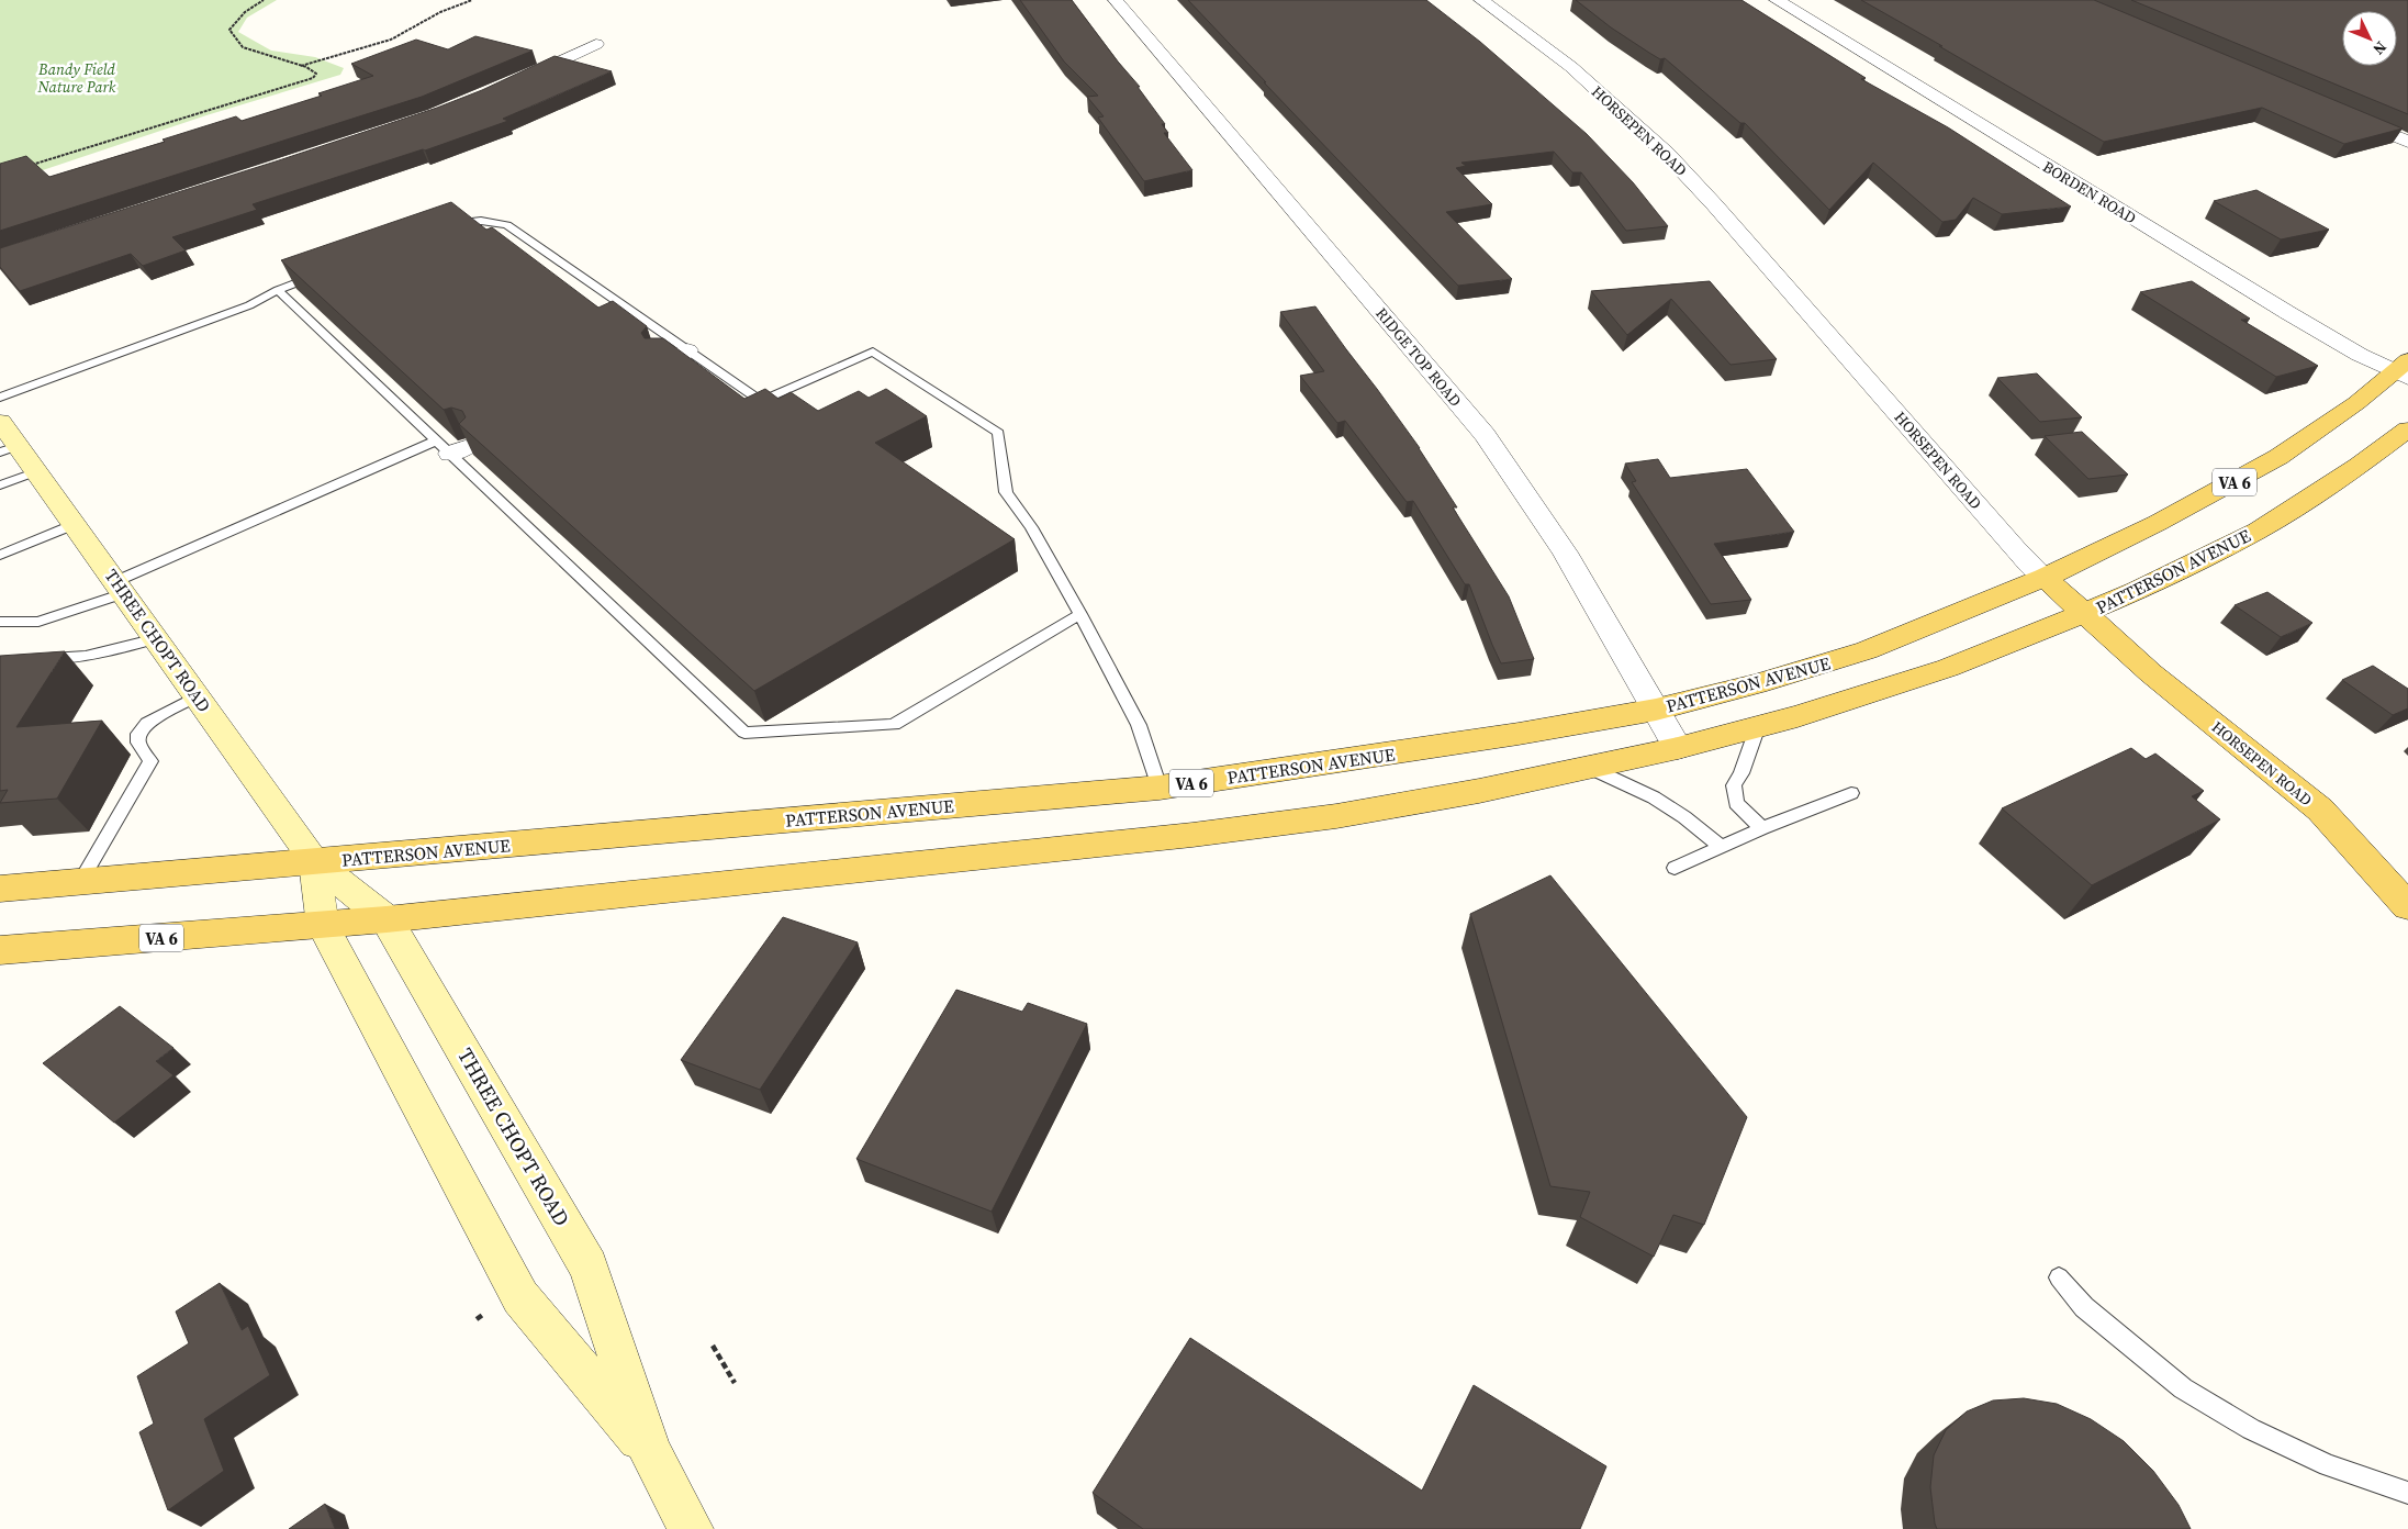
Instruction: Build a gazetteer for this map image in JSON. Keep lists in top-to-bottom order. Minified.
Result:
{"streets":{"main road":["HORSEPEN ROAD","VA 6","PATTERSON AVENUE","THREE CHOPT ROAD"],"street":["BORDEN ROAD","RIDGE TOP ROAD"]},"crossings":[["HORSEPEN ROAD","PATTERSON AVENUE"],["BORDEN ROAD","PATTERSON AVENUE"],["RIDGE TOP ROAD","PATTERSON AVENUE"],["PATTERSON AVENUE","THREE CHOPT ROAD"]],"parks":["Bandy Field Nature Park"],"north":"bottom right"}
